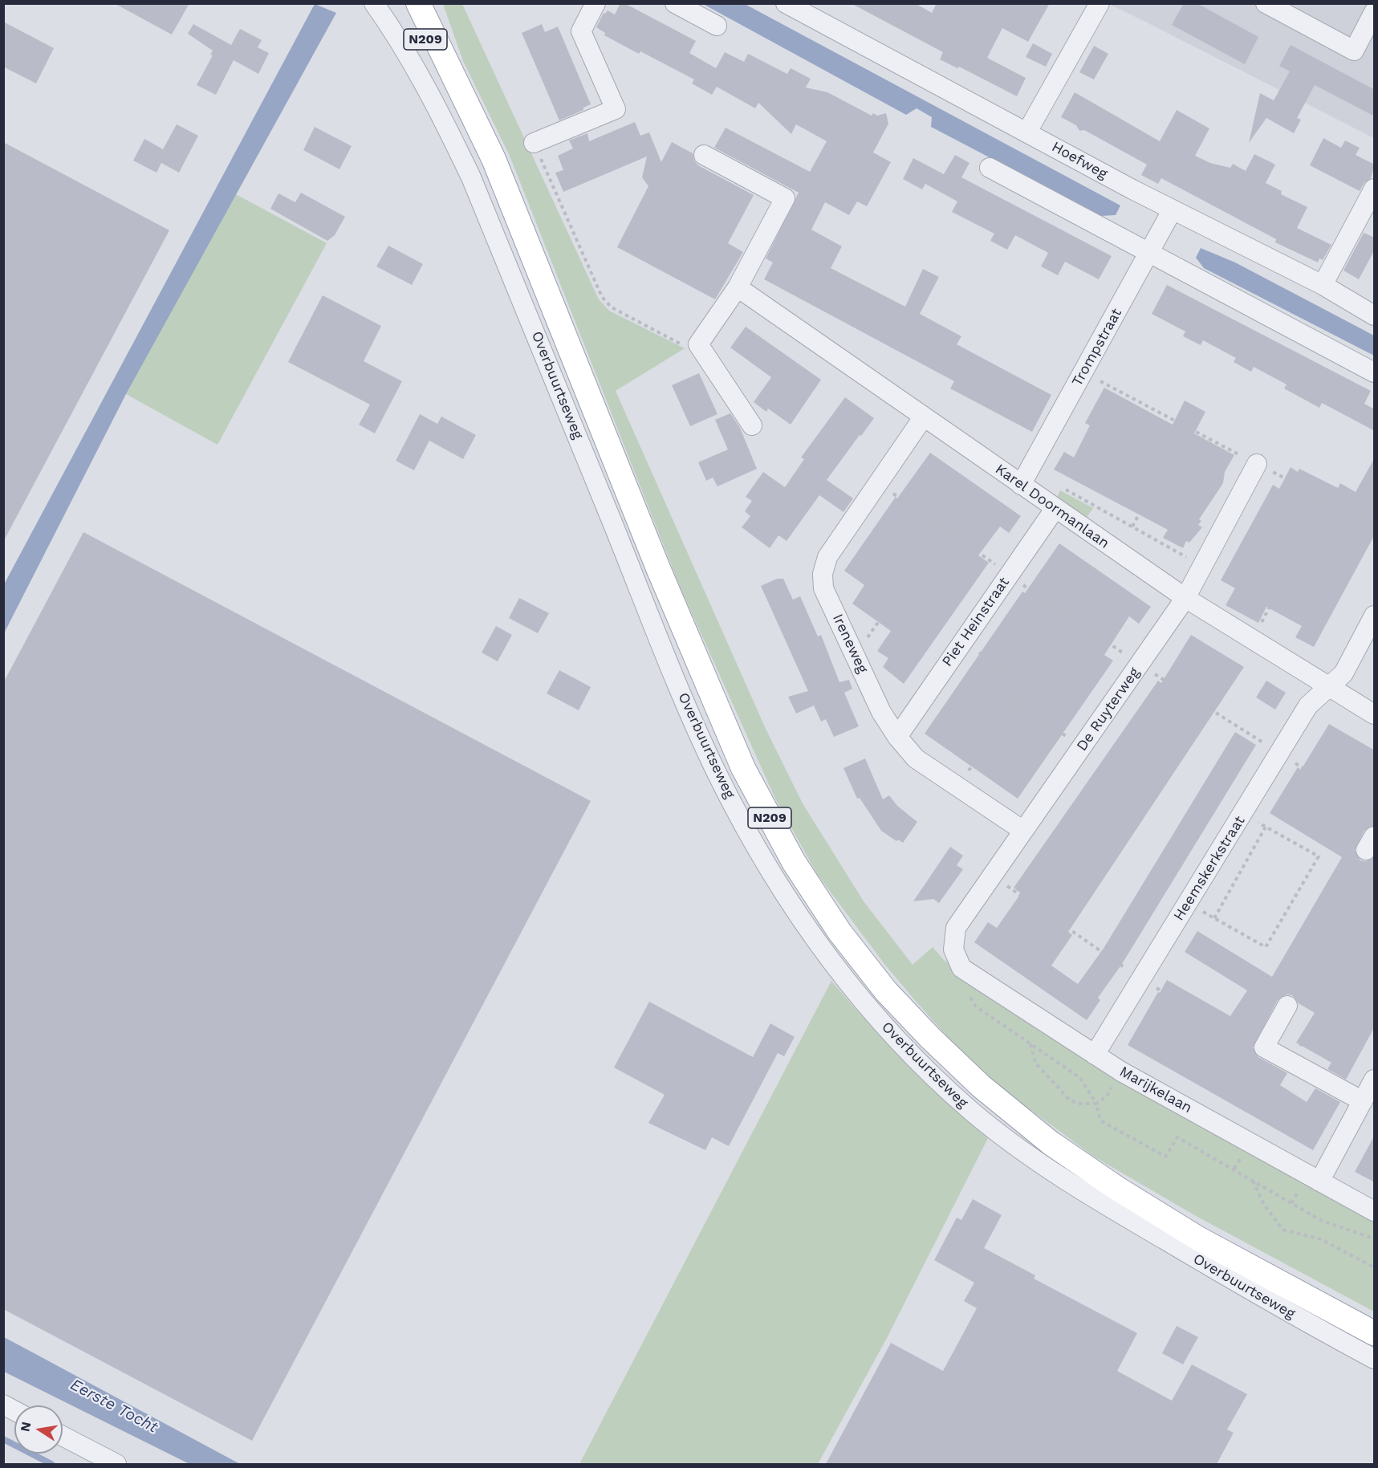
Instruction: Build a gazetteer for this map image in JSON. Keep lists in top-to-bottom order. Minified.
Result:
{"streets":{"main road":["N209","Overbuurtseweg"],"street":["Hoefweg","Trompstraat","Karel Doormanlaan","Piet Heinstraat","Ireneweg","De Ruyterweg","Heemskerkstraat","Marijkelaan"]},"crossings":[["Hoefweg","Trompstraat"],["Trompstraat","Karel Doormanlaan"],["Karel Doormanlaan","Piet Heinstraat"],["Karel Doormanlaan","Ireneweg"],["Karel Doormanlaan","De Ruyterweg"],["Karel Doormanlaan","Heemskerkstraat"],["Piet Heinstraat","Ireneweg"],["Ireneweg","De Ruyterweg"],["De Ruyterweg","Marijkelaan"],["Heemskerkstraat","Marijkelaan"]],"water":["Eerste Tocht"],"north":"left"}
